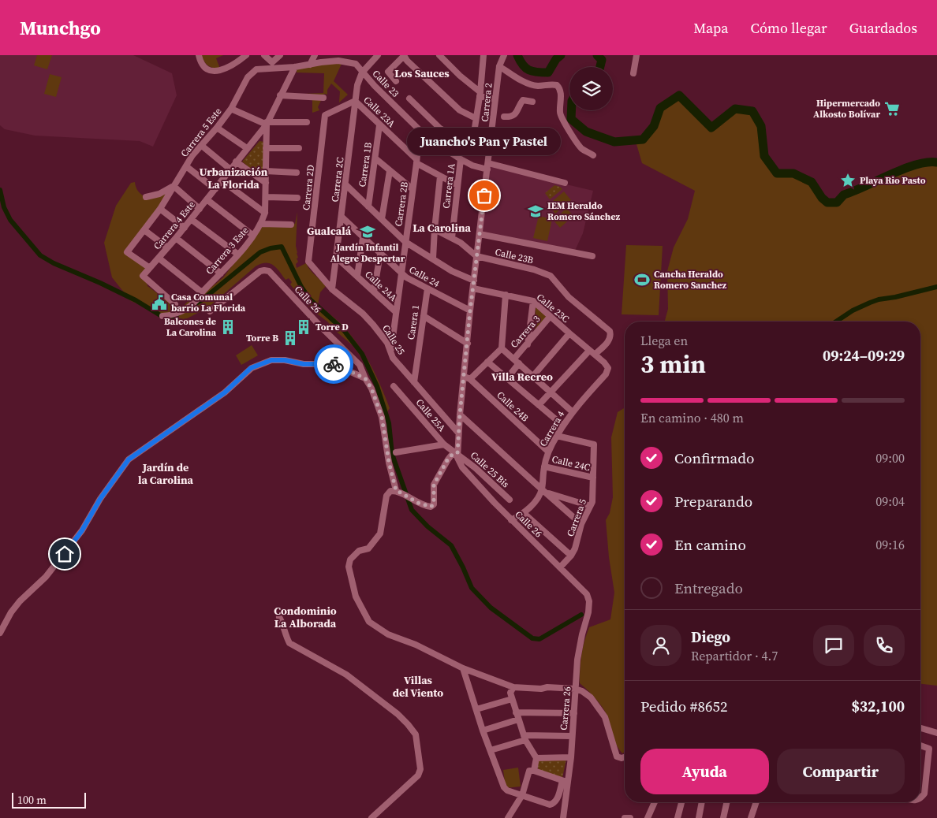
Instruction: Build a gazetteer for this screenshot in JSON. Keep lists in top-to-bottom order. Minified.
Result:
{"streets":{"street":["Calle 23","Carrera 2","Calle 23A","Carrera 5 Este","Carrera 1B","Carrera 2C","Carrera 1A","Carrera 2D","Carrera 2B","Carrera 4 Este","Carrera 3 Este","Calle 23B","Calle 24","Calle 24A","Calle 26","Calle 23C","Carera 1","Carrera 3","Calle 25","Calle 24B","Calle 25A","Carrera 4","Calle 24C","Calle 25 Bis","Carrera 5","Carrera 26"]},"crossings":[["Calle 23","Carrera 2"],["Calle 23","Carrera 5 Este"],["Calle 23","Carrera 2C"],["Calle 23","Carrera 1A"],["Calle 23","Carrera 2B"],["Calle 23","Carrera 4 Este"],["Carrera 2","Calle 23B"],["Carrera 2","Calle 24"],["Carrera 2","Calle 26"],["Carrera 2","Calle 23C"],["Carrera 2","Calle 25"],["Carrera 2","Calle 24B"],["Carrera 2","Calle 25A"],["Carrera 2","Calle 25 Bis"],["Calle 23A","Carrera 1B"],["Calle 23A","Carrera 2C"],["Calle 23A","Carrera 1A"],["Calle 23A","Carrera 2D"],["Calle 23A","Carrera 2B"],["Carrera 5 Este","Carrera 4 Este"],["Carrera 2C","Calle 24"],["Carrera 2C","Calle 24A"],["Carrera 2C","Calle 25"],["Carrera 1A","Calle 23B"],["Carrera 2D","Calle 25"],["Carrera 2B","Calle 24"],["Carrera 2B","Calle 24A"],["Carrera 2B","Calle 25"],["Carrera 4 Este","Carrera 3 Este"],["Calle 23B","Calle 23C"],["Calle 24","Carera 1"],["Calle 26","Calle 25A"],["Calle 26","Carrera 4"],["Calle 26","Calle 25 Bis"],["Calle 26","Carrera 5"],["Calle 26","Carrera 26"],["Calle 23C","Carrera 3"],["Calle 23C","Carrera 4"],["Carera 1","Calle 25"],["Calle 24B","Carrera 4"],["Calle 25A","Calle 25 Bis"],["Carrera 4","Calle 24C"],["Carrera 4","Carrera 5"],["Calle 24C","Carrera 5"]],"districts":["Los Sauces","Urbanización La Florida","La Carolina","Gualcalá","Villa Recreo","Jardín de la Carolina","Condominio La Alborada","Villas del Viento"],"places":{"supermarket":["Hipermercado Alkosto Bolívar"],"place":["Playa Rio Pasto"],"other":["Juancho's Pan y Pastel"],"school or university":["IEM Heraldo Romero Sánchez","Jardín Infantil Alegre Despertar"],"sports":["Cancha Heraldo Romero Sanchez"],"public building":["Casa Comunal barrio La Florida"],"building":["Balcones de La Carolina","Torre D","Torre B"]},"scale_bar":"100 m","page":{"header":"Munchgo","nav":["Mapa","Cómo llegar","Guardados"],"bubble":"Juancho's Pan y Pastel","heading":["3 min","Llega en","09:24–09:29"],"panel":["Diego","Repartidor · 4.7","Pedido #8652","$32,100"],"bar":"En camino · 480 m","list":[["Confirmado","09:00"],["Preparando","09:04"],["En camino","09:16"],"Entregado"],"buttons":["Ayuda","Compartir"],"scale":"100 m"}}
